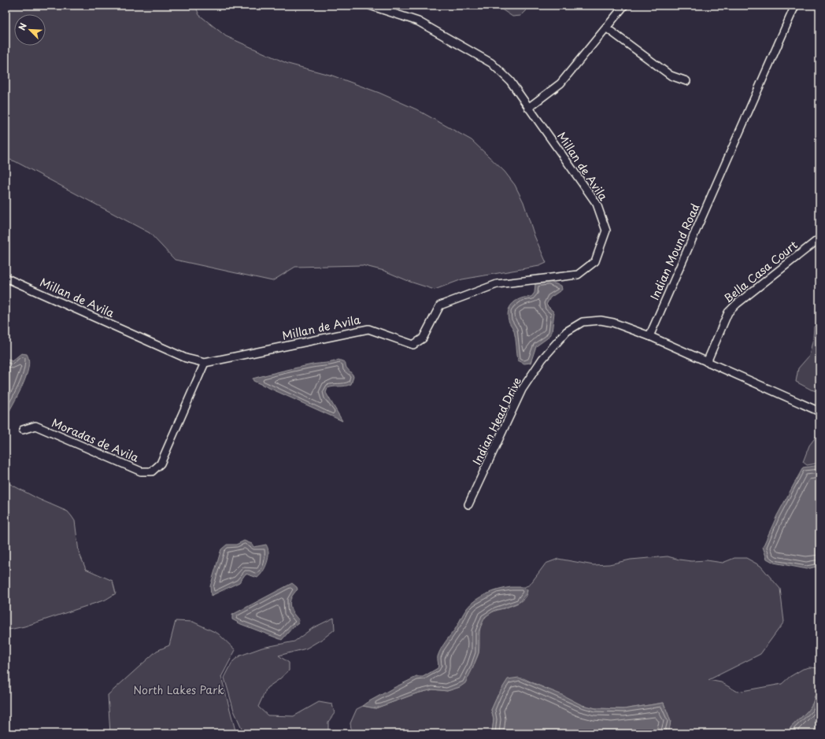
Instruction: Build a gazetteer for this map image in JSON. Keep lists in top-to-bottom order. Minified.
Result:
{"streets":{"street":["Millan de Avila","Indian Mound Road","Bella Casa Court","Indian Head Drive","Moradas de Avila"]},"crossings":[["Millan de Avila","Moradas de Avila"],["Indian Mound Road","Indian Head Drive"]],"parks":["North Lakes Park"],"north":"top left"}
